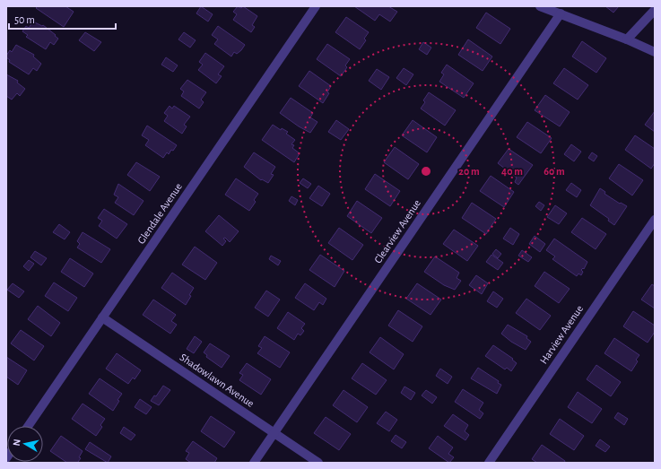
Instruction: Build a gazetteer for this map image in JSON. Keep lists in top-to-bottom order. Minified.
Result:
{"streets":{"street":["Glendale Avenue","Clearview Avenue","Harview Avenue","Shadowlawn Avenue"]},"crossings":[["Glendale Avenue","Shadowlawn Avenue"],["Clearview Avenue","Shadowlawn Avenue"]],"scale_bar":"50 m","north":"left","rings":["20 m","40 m","60 m"]}
